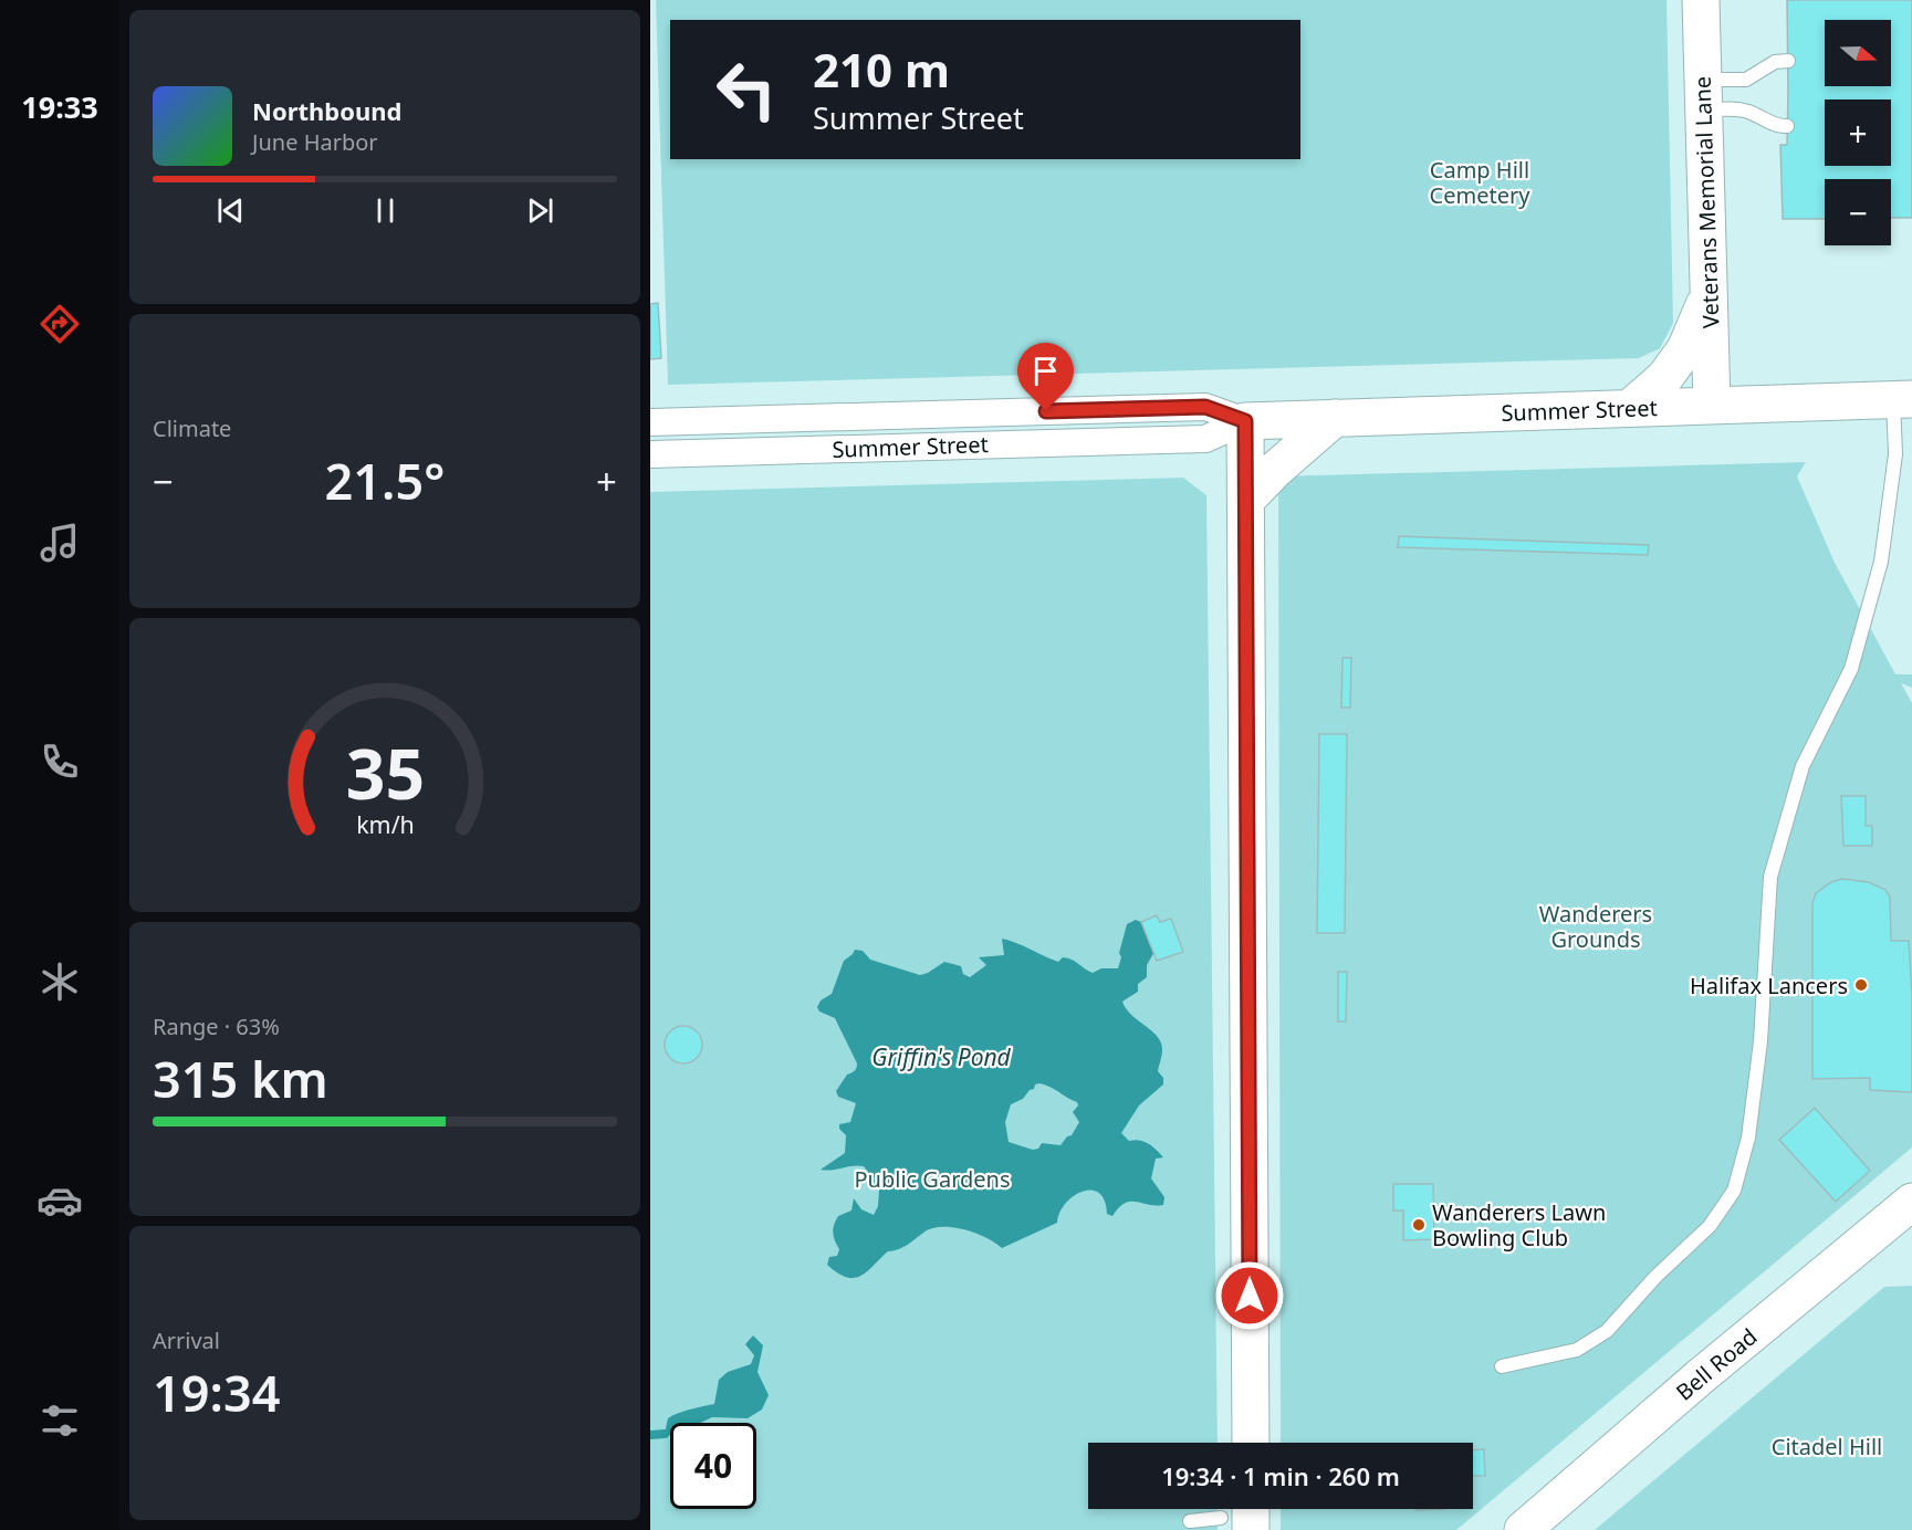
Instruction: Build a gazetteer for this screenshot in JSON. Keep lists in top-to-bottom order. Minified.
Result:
{"streets":{"street":["Veterans Memorial Lane","Summer Street","Bell Road"]},"crossings":[["Veterans Memorial Lane","Summer Street"]],"water":["Griffin's Pond"],"parks":["Camp Hill Cemetery","Wanderers Grounds","Public Gardens","Citadel Hill"],"places":["Halifax Lancers","Wanderers Lawn Bowling Club"],"north":"right","page":{"tabs":"19:33","map_buttons":["+","−"],"turn":["210 m","Summer Street"],"song":["Northbound","June Harbor"],"tile":["Climate",["Range · 63%","315 km"],["Arrival","19:34"]],"heat":["−","21.5°","+"],"limit":"40","trip":"19:34 · 1 min · 260 m","gauge":["35","km/h"]}}
